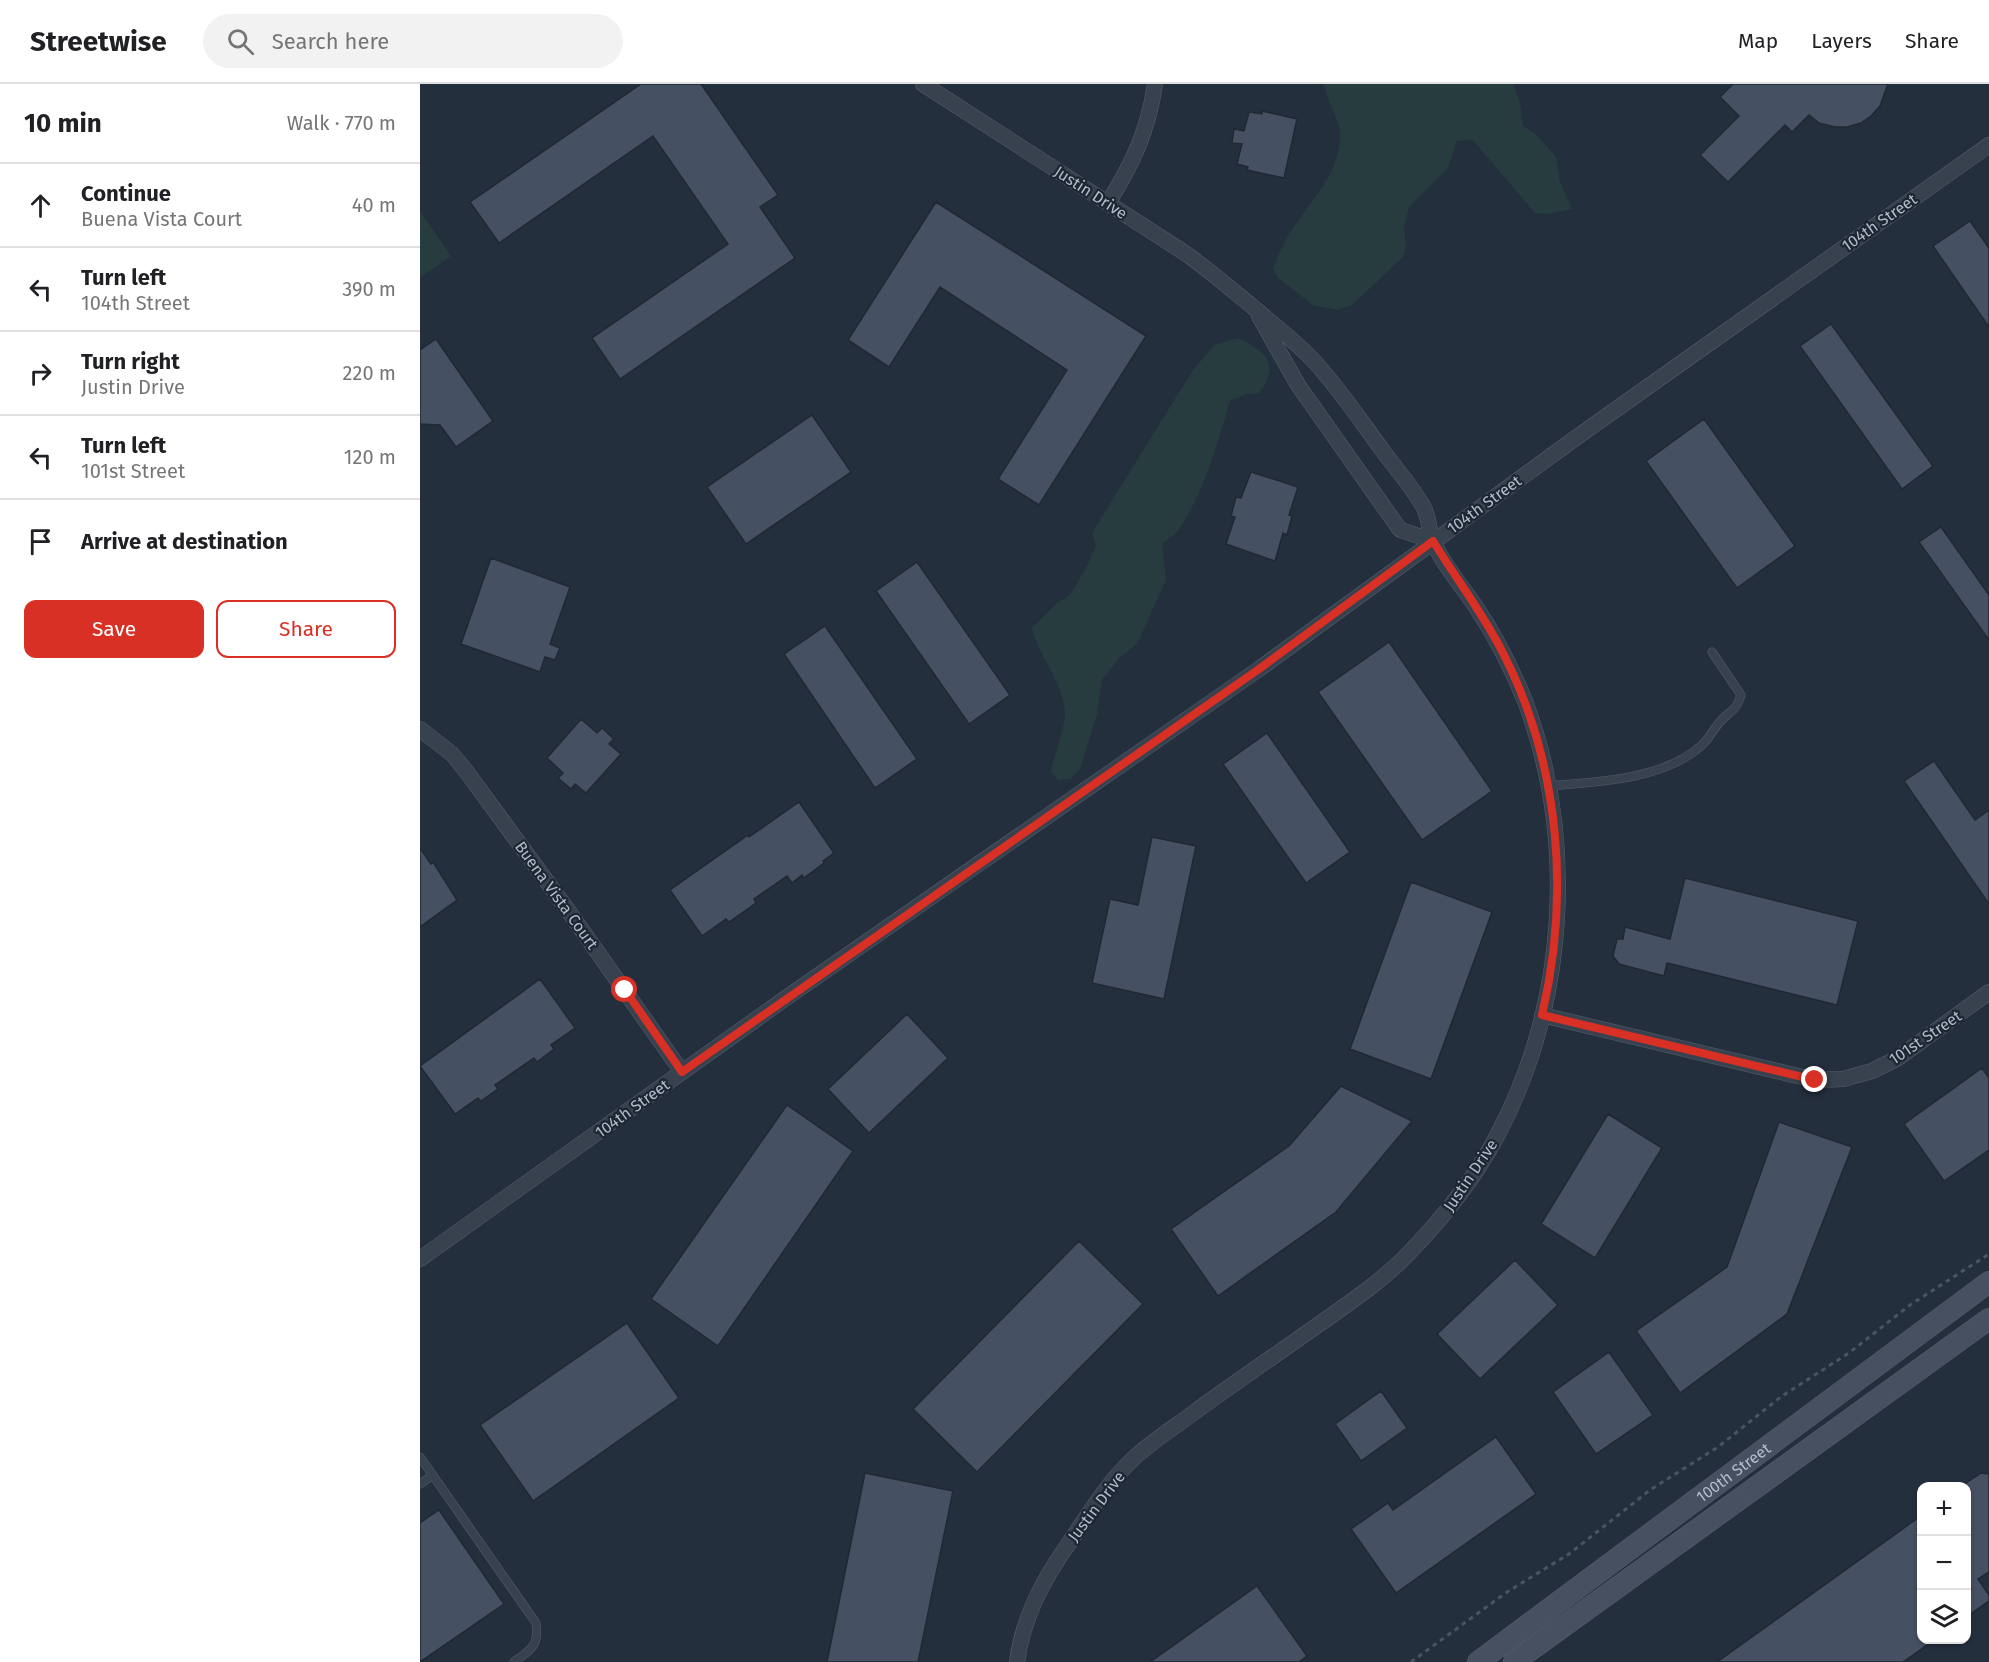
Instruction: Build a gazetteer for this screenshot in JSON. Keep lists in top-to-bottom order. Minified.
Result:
{"streets":{"main road":["100th Street"],"street":["Justin Drive","104th Street","Buena Vista Court","101st Street"]},"crossings":[["Justin Drive","104th Street"],["Justin Drive","101st Street"],["104th Street","Buena Vista Court"]],"page":{"header":"Streetwise","search":"Search here","nav":["Map","Layers","Share"],"heading":["10 min","Walk · 770 m"],"list":[["Continue","Buena Vista Court","40 m"],["Turn left","104th Street","390 m"],["Turn right","Justin Drive","220 m"],["Turn left","101st Street","120 m"],"Arrive at destination"],"buttons":["Save","Share"],"map_buttons":["+","−"]}}
